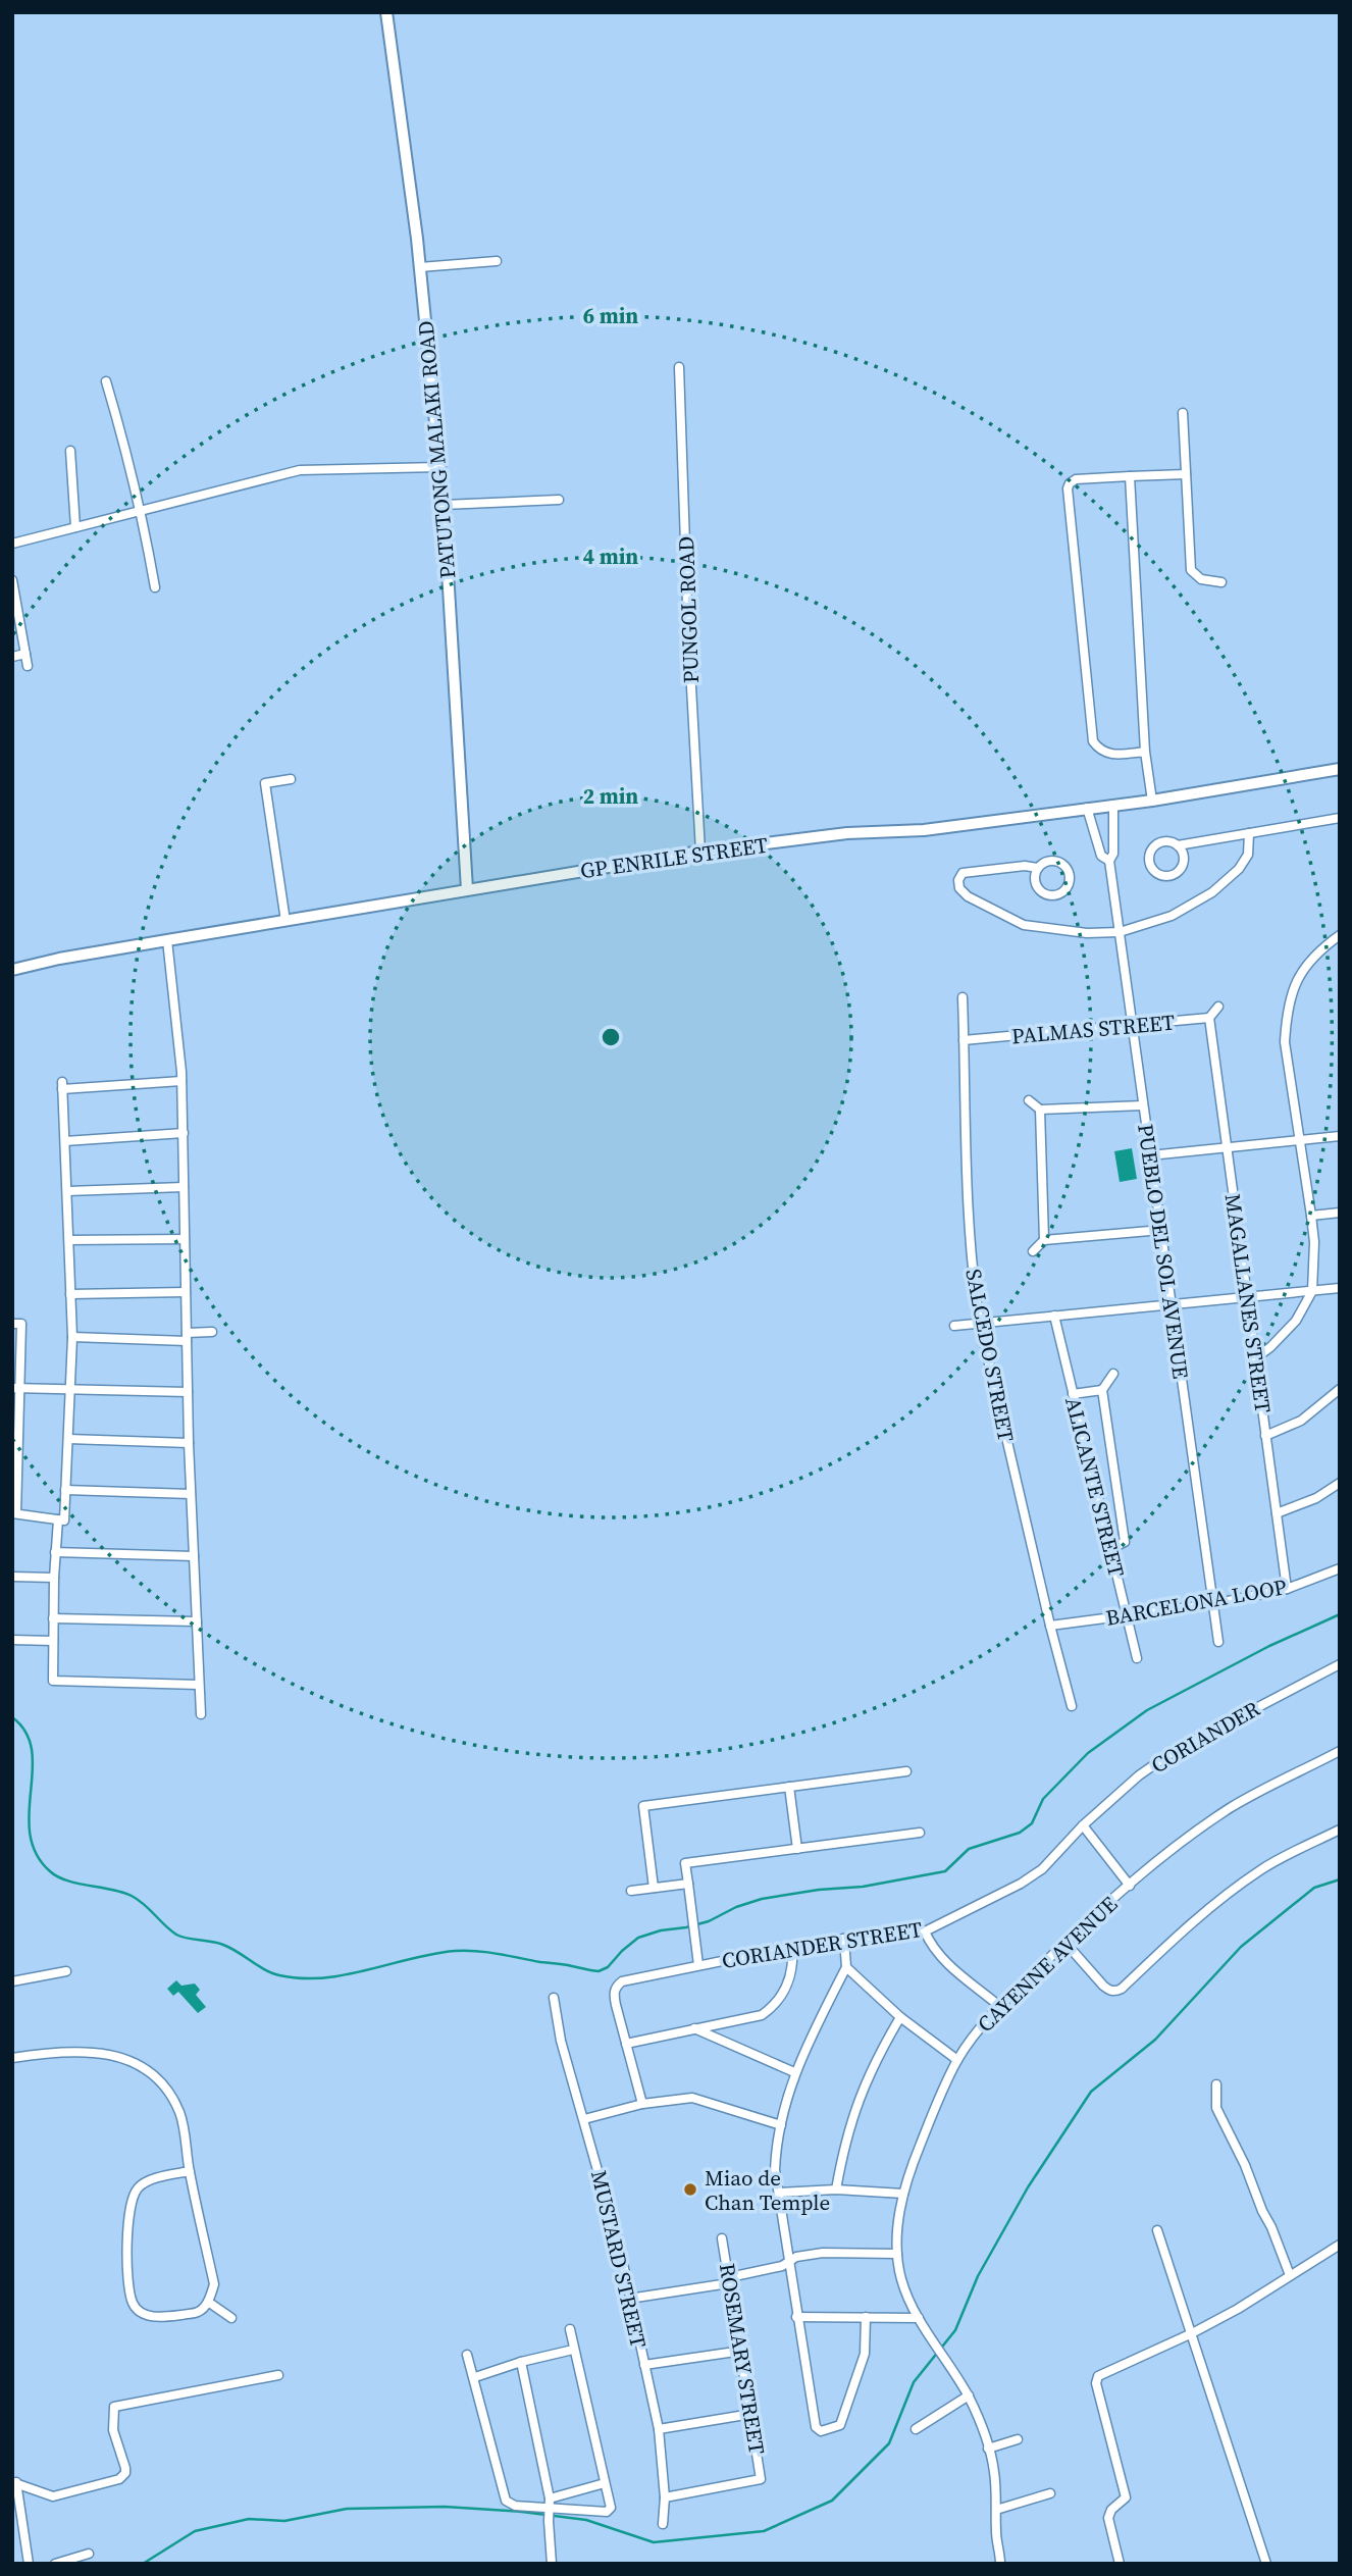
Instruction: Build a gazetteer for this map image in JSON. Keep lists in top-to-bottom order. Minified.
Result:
{"streets":{"street":["PATUTONG MALAKI ROAD","PUNGOL ROAD","GP ENRILE STREET","PALMAS STREET","PUEBLO DEL SOL AVENUE","MAGALLANES STREET","SALCEDO STREET","ALICANTE STREET","BARCELONA LOOP","CORIANDER","CORIANDER STREET","CAYENNE AVENUE","MUSTARD STREET","ROSEMARY STREET"]},"crossings":[["PATUTONG MALAKI ROAD","GP ENRILE STREET"],["PUNGOL ROAD","GP ENRILE STREET"],["GP ENRILE STREET","PUEBLO DEL SOL AVENUE"],["PALMAS STREET","PUEBLO DEL SOL AVENUE"],["PALMAS STREET","MAGALLANES STREET"],["PALMAS STREET","SALCEDO STREET"],["PUEBLO DEL SOL AVENUE","BARCELONA LOOP"],["MAGALLANES STREET","BARCELONA LOOP"],["SALCEDO STREET","BARCELONA LOOP"],["ALICANTE STREET","BARCELONA LOOP"],["CORIANDER","CORIANDER STREET"],["MUSTARD STREET","ROSEMARY STREET"]],"places":["Miao de Chan Temple"],"rings":["6 min","4 min","2 min"]}
